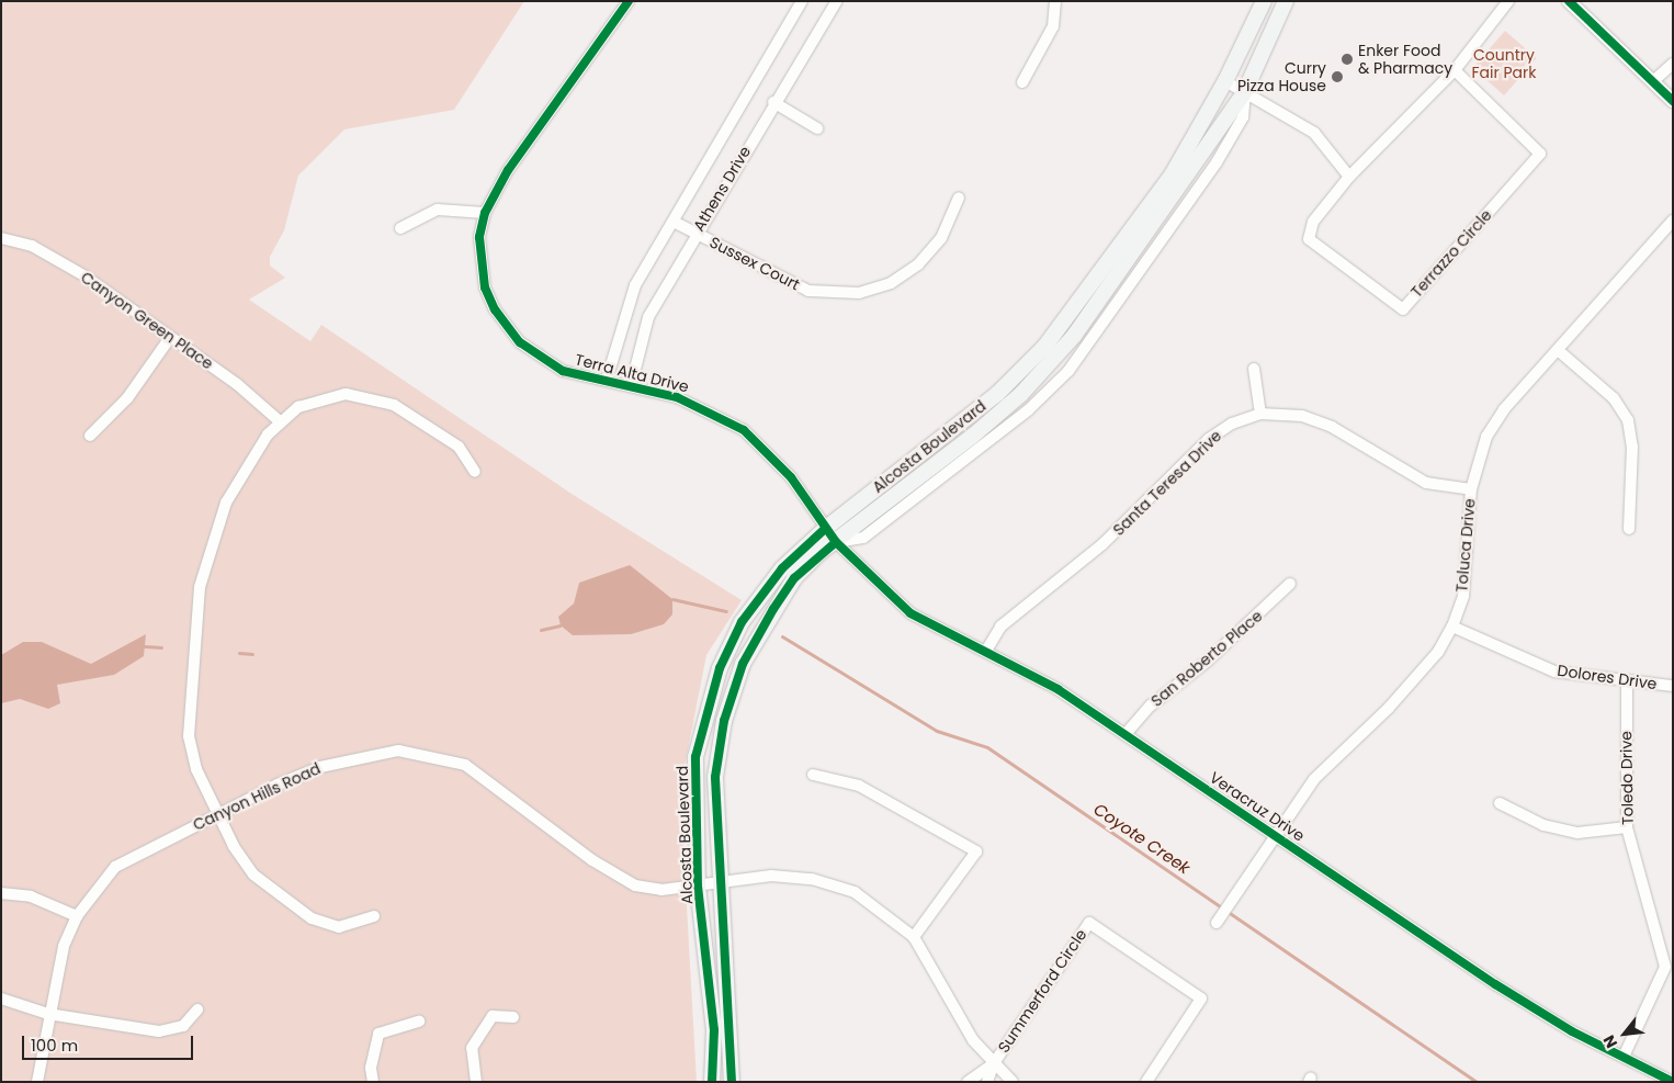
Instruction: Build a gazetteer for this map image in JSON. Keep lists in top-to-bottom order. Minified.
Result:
{"streets":{"main road":["Alcosta Boulevard"],"street":["Athens Drive","Terrazzo Circle","Sussex Court","Canyon Green Place","Terra Alta Drive","Santa Teresa Drive","Toluca Drive","San Roberto Place","Dolores Drive","Toledo Drive","Canyon Hills Road","Veracruz Drive","Summerford Circle"]},"crossings":[["Athens Drive","Sussex Court"],["Athens Drive","Terra Alta Drive"],["Terra Alta Drive","Alcosta Boulevard"],["Terra Alta Drive","Veracruz Drive"],["Alcosta Boulevard","Canyon Hills Road"],["Alcosta Boulevard","Veracruz Drive"],["Santa Teresa Drive","Toluca Drive"],["Santa Teresa Drive","Veracruz Drive"],["Toluca Drive","Dolores Drive"],["Toluca Drive","Veracruz Drive"],["San Roberto Place","Veracruz Drive"],["Dolores Drive","Toledo Drive"],["Toledo Drive","Veracruz Drive"]],"water":["Coyote Creek"],"parks":["Country Fair Park"],"places":["Enker Food & Pharmacy","Curry Pizza House"],"scale_bar":"100 m","north":"bottom left"}
